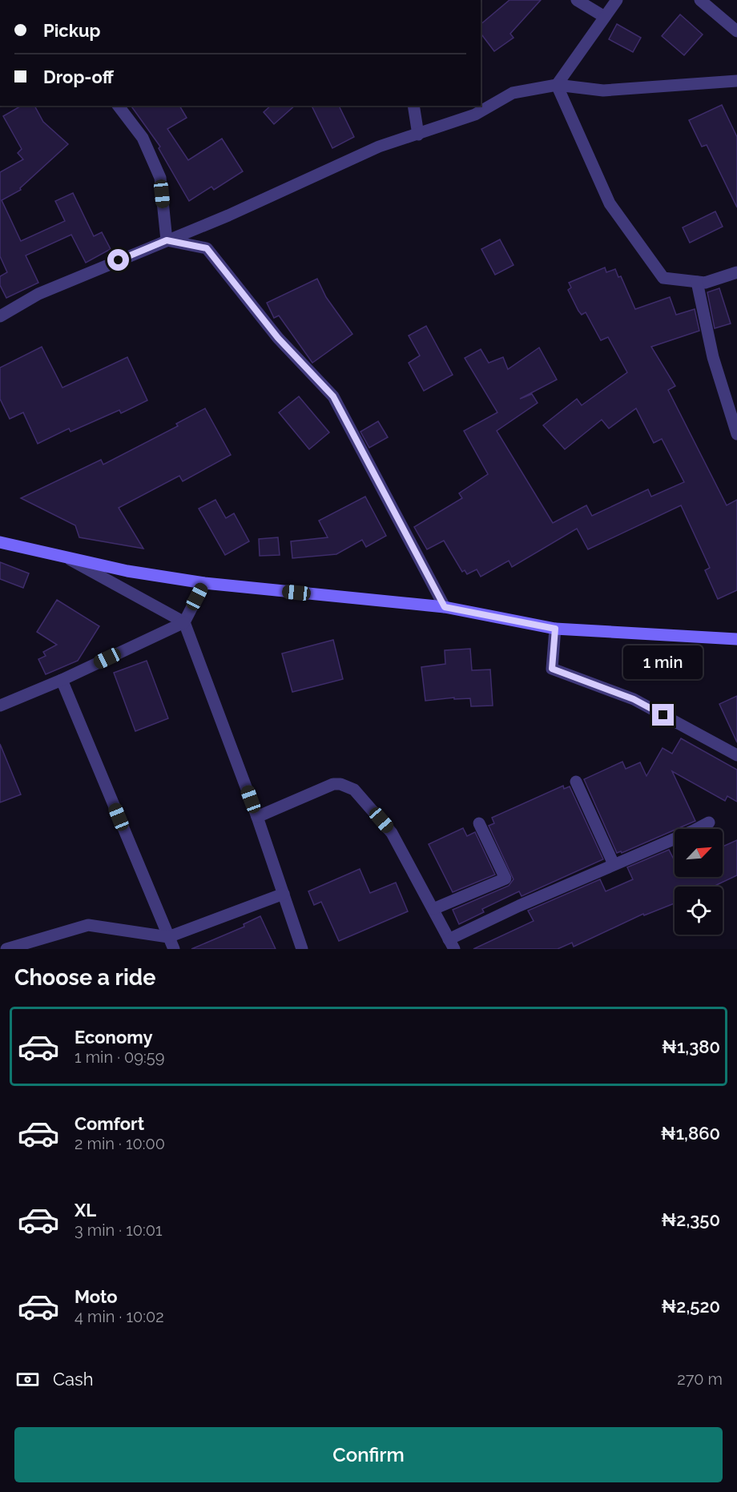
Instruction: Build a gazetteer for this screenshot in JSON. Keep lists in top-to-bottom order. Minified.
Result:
{"north":"top right","page":{"banner":["Pickup","Drop-off"],"bubble":"1 min","heading":"Choose a ride","list":[{"name":"Economy","note":"1 min · 09:59","value":"₦1,380"},{"name":"Comfort","note":"2 min · 10:00","value":"₦1,860"},{"name":"XL","note":"3 min · 10:01","value":"₦2,350"},{"name":"Moto","note":"4 min · 10:02","value":"₦2,520"}],"pay":["Cash","270 m"],"buttons":"Confirm"}}
